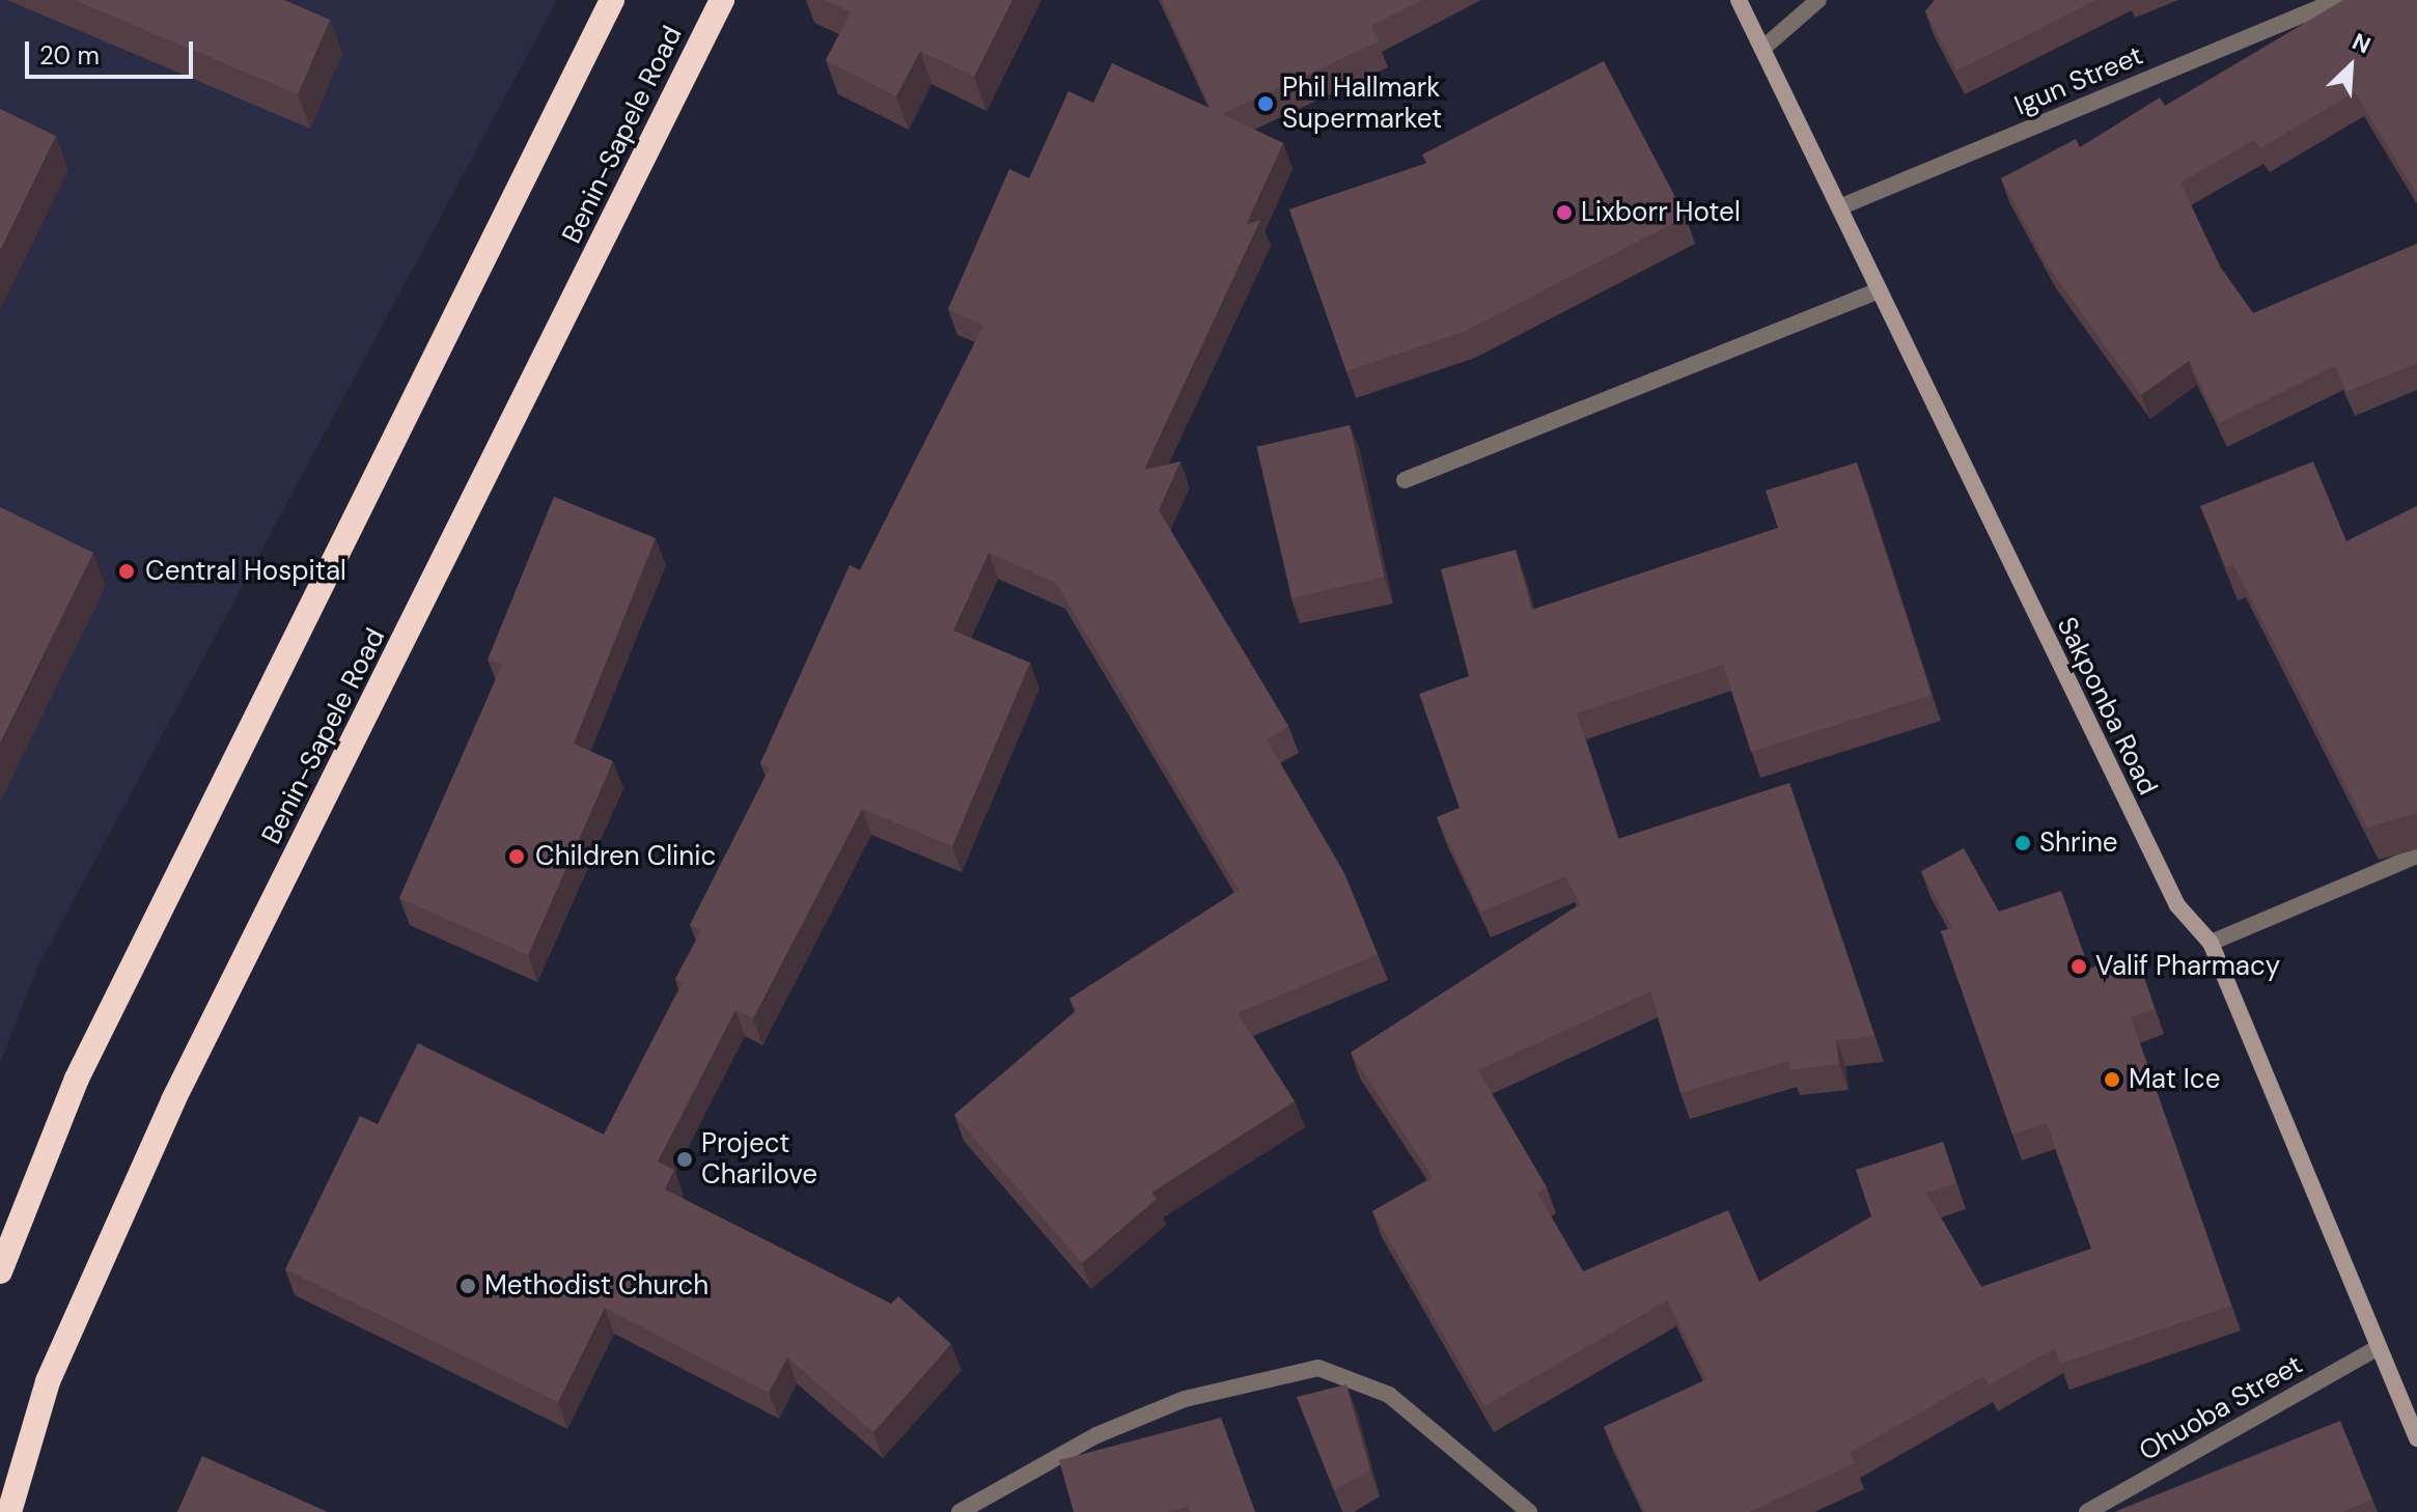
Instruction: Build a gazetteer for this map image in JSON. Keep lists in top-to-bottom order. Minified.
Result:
{"streets":{"highway":["Benin-Sapele Road"],"main road":["Sakponba Road"],"street":["Igun Street","Ohuoba Street"]},"crossings":[["Igun Street","Sakponba Road"],["Sakponba Road","Ohuoba Street"]],"places":["Phil Hallmark Supermarket","Lixborr Hotel","Central Hospital","Shrine","Children Clinic","Valif Pharmacy","Mat Ice","Project Charilove","Methodist Church"],"scale_bar":"20 m","north":"top right"}
